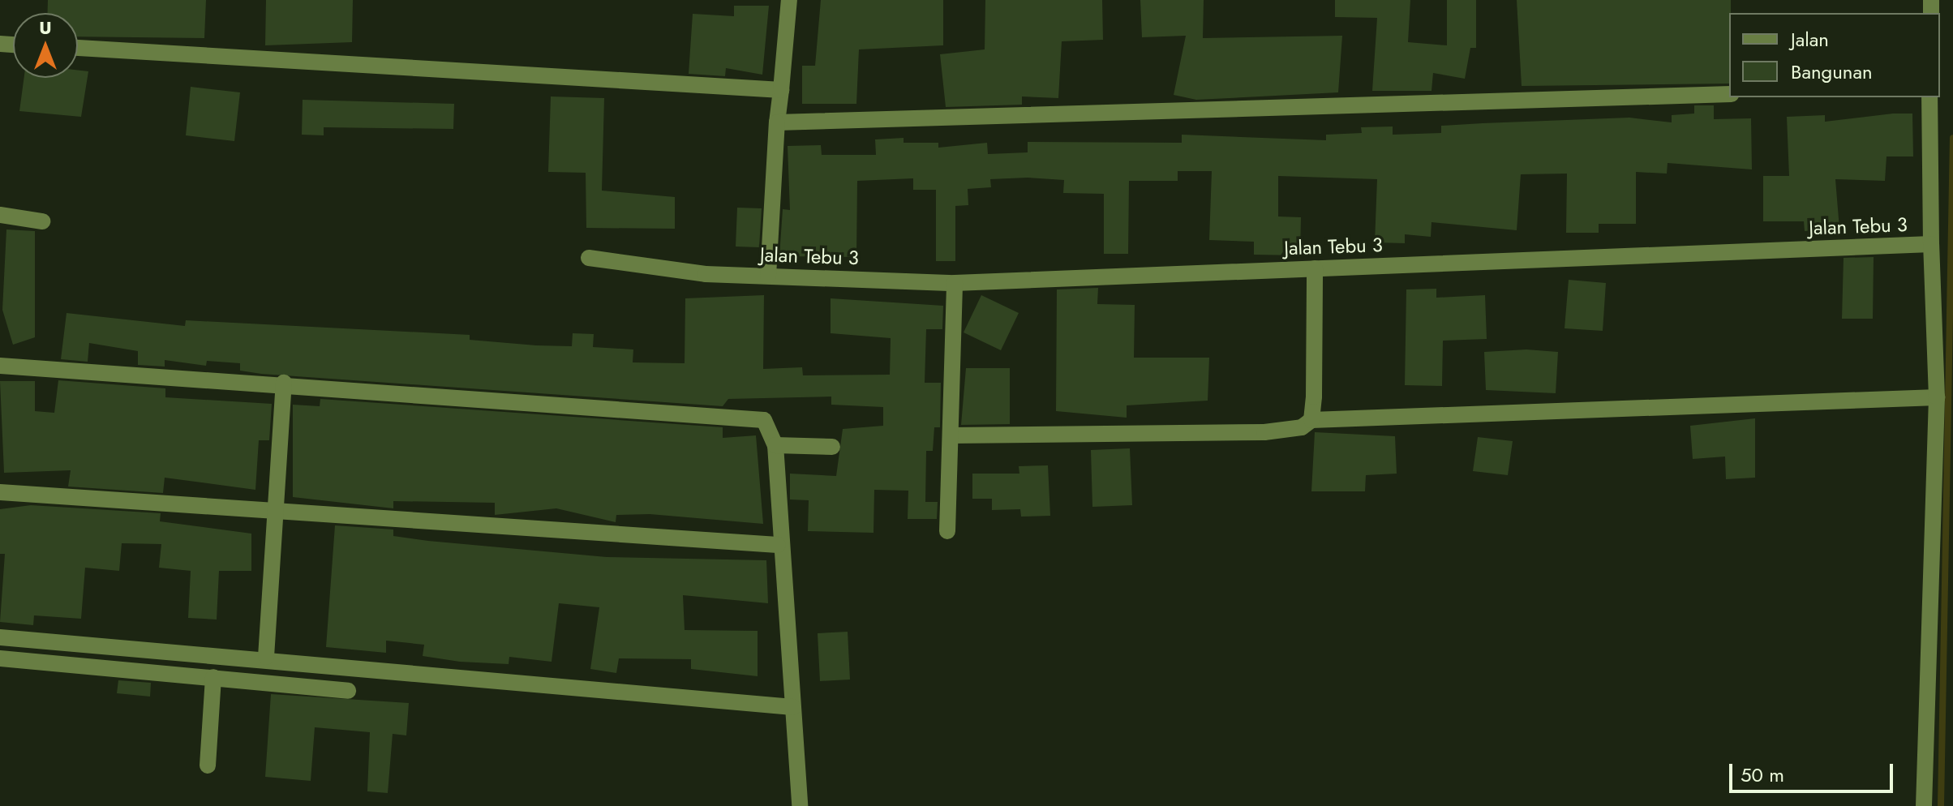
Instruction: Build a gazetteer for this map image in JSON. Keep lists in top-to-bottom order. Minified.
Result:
{"streets":{"street":["Jalan Tebu 3"]},"legend":["Jalan","Bangunan"],"scale_bar":"50 m","north":"top"}
